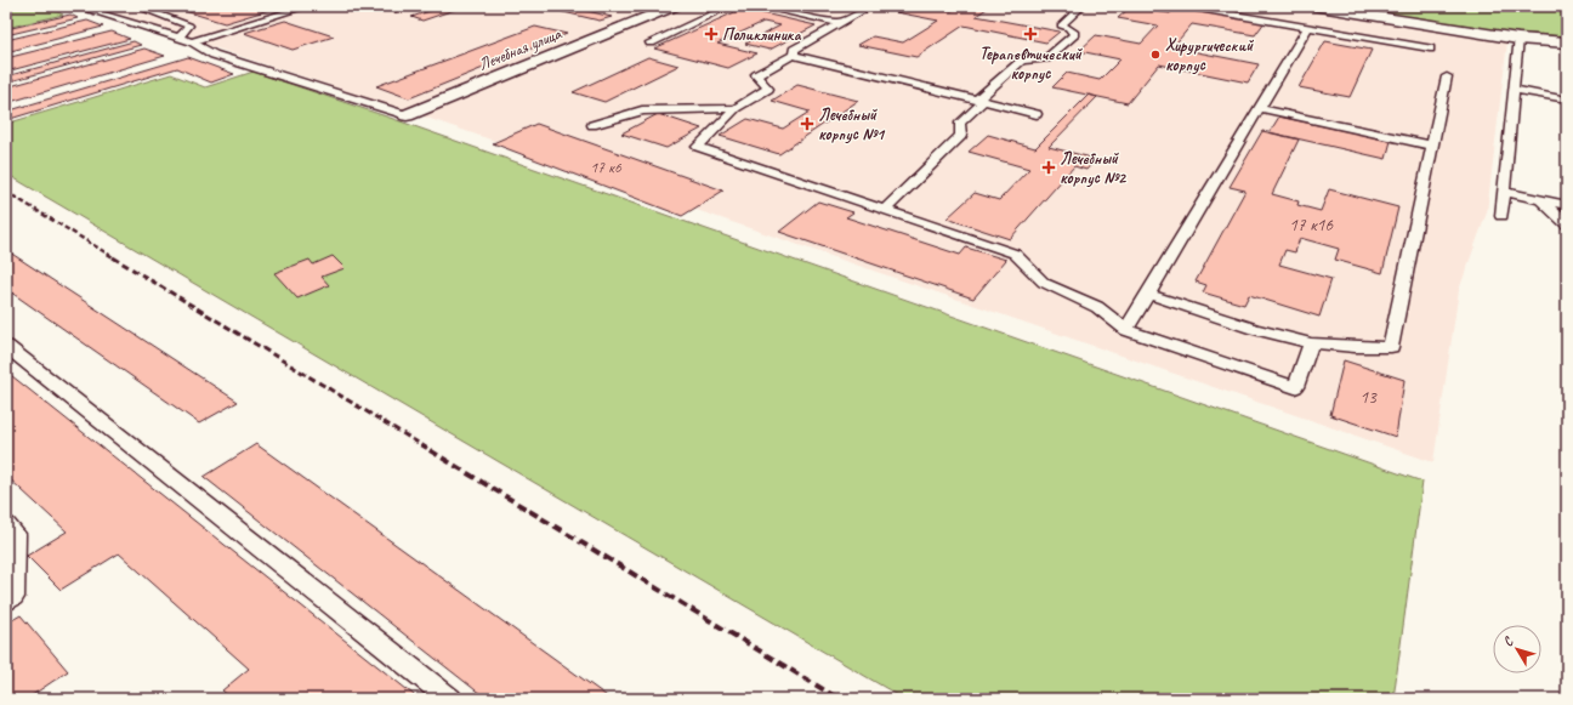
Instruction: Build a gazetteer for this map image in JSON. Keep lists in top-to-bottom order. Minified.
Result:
{"streets":{"street":["Лечебная улица"]},"places":{"health":["Поликлиника","Терапевтический корпус","Лечебный корпус №1","Лечебный корпус №2"],"other":["Хирургический корпус"]},"house_numbers":["17 к6","17 к16","13"],"north":"top left"}
